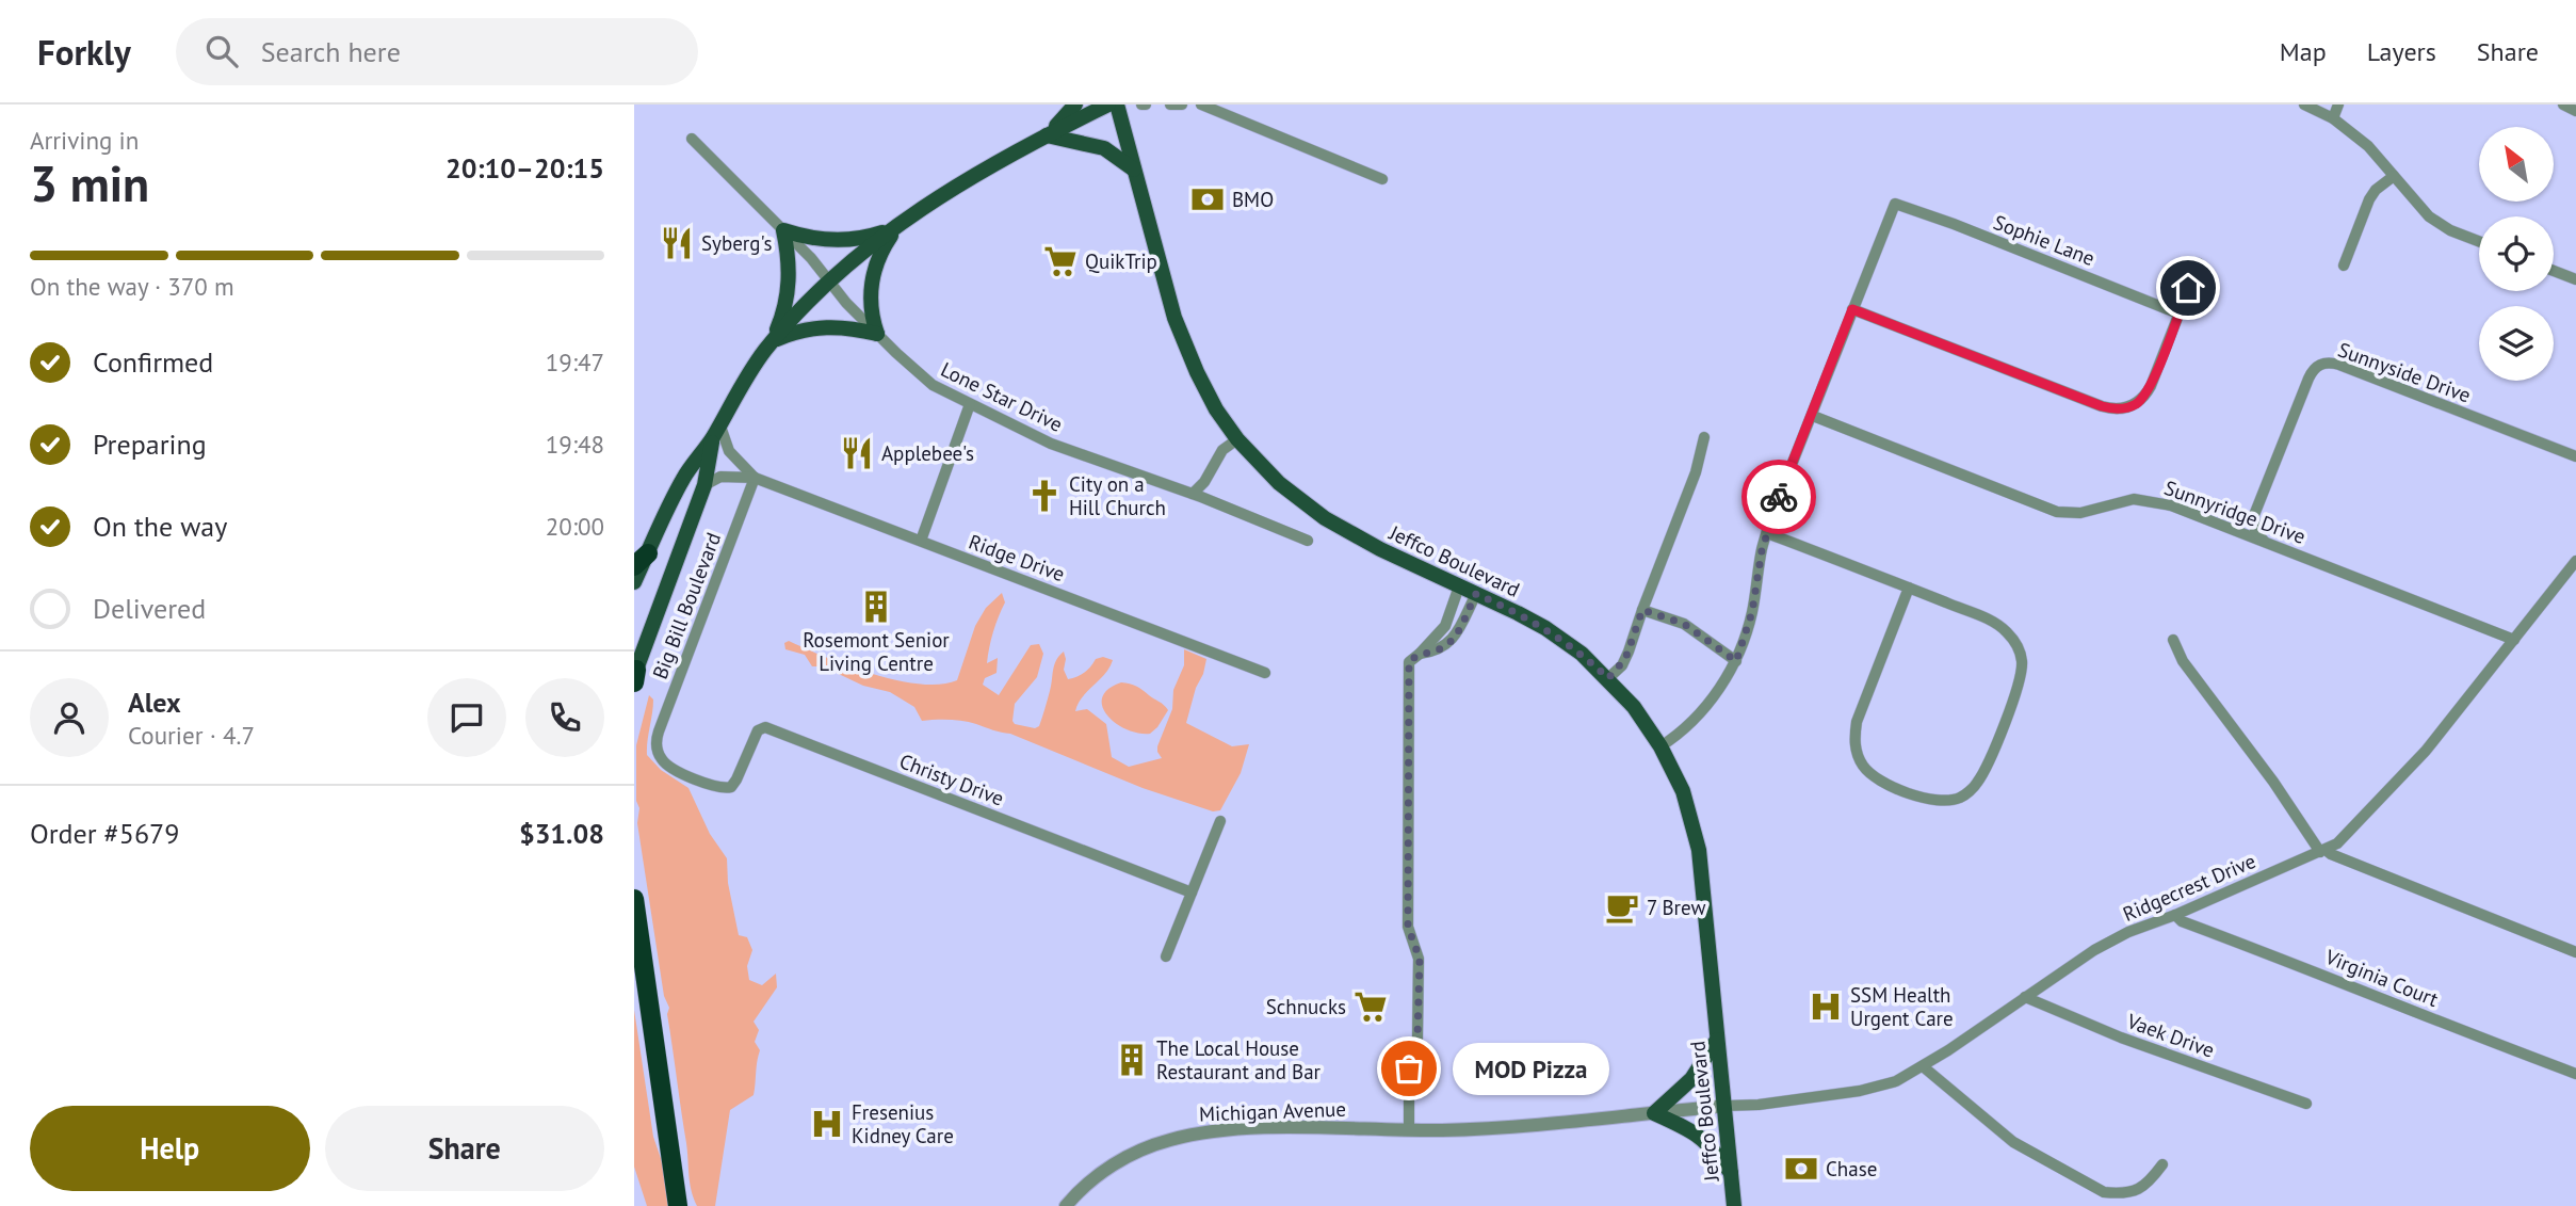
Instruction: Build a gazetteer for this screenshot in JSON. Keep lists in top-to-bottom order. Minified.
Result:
{"streets":{"main road":["Jeffco Boulevard"],"street":["Sophie Lane","Sunnyside Drive","Lone Star Drive","Sunnyridge Drive","Ridge Drive","Big Bill Boulevard","Christy Drive","Ridgecrest Drive","Virginia Court","Vaek Drive","Michigan Avenue"]},"crossings":[["Sunnyside Drive","Sunnyridge Drive"],["Sunnyridge Drive","Ridgecrest Drive"],["Ridge Drive","Big Bill Boulevard"],["Jeffco Boulevard","Ridgecrest Drive"],["Jeffco Boulevard","Michigan Avenue"],["Big Bill Boulevard","Christy Drive"],["Ridgecrest Drive","Virginia Court"],["Ridgecrest Drive","Vaek Drive"],["Ridgecrest Drive","Michigan Avenue"]],"places":{"bank":["BMO","Chase"],"restaurant":["Syberg's","Applebee's"],"supermarket":["QuikTrip","Schnucks"],"church":["City on a Hill Church"],"building":["Rosemont Senior Living Centre","The Local House Restaurant and Bar"],"cafe":["7 Brew"],"hospital":["SSM Health Urgent Care","Fresenius Kidney Care"],"other":["MOD Pizza"]},"north":"top left","page":{"header":"Forkly","search":"Search here","nav":["Map","Layers","Share"],"heading":["3 min","Arriving in","20:10–20:15"],"panel":["Alex","Courier · 4.7","Order #5679","$31.08"],"bar":"On the way · 370 m","list":[["Confirmed","19:47"],["Preparing","19:48"],["On the way","20:00"],"Delivered"],"bubble":"MOD Pizza","buttons":["Help","Share"]}}
